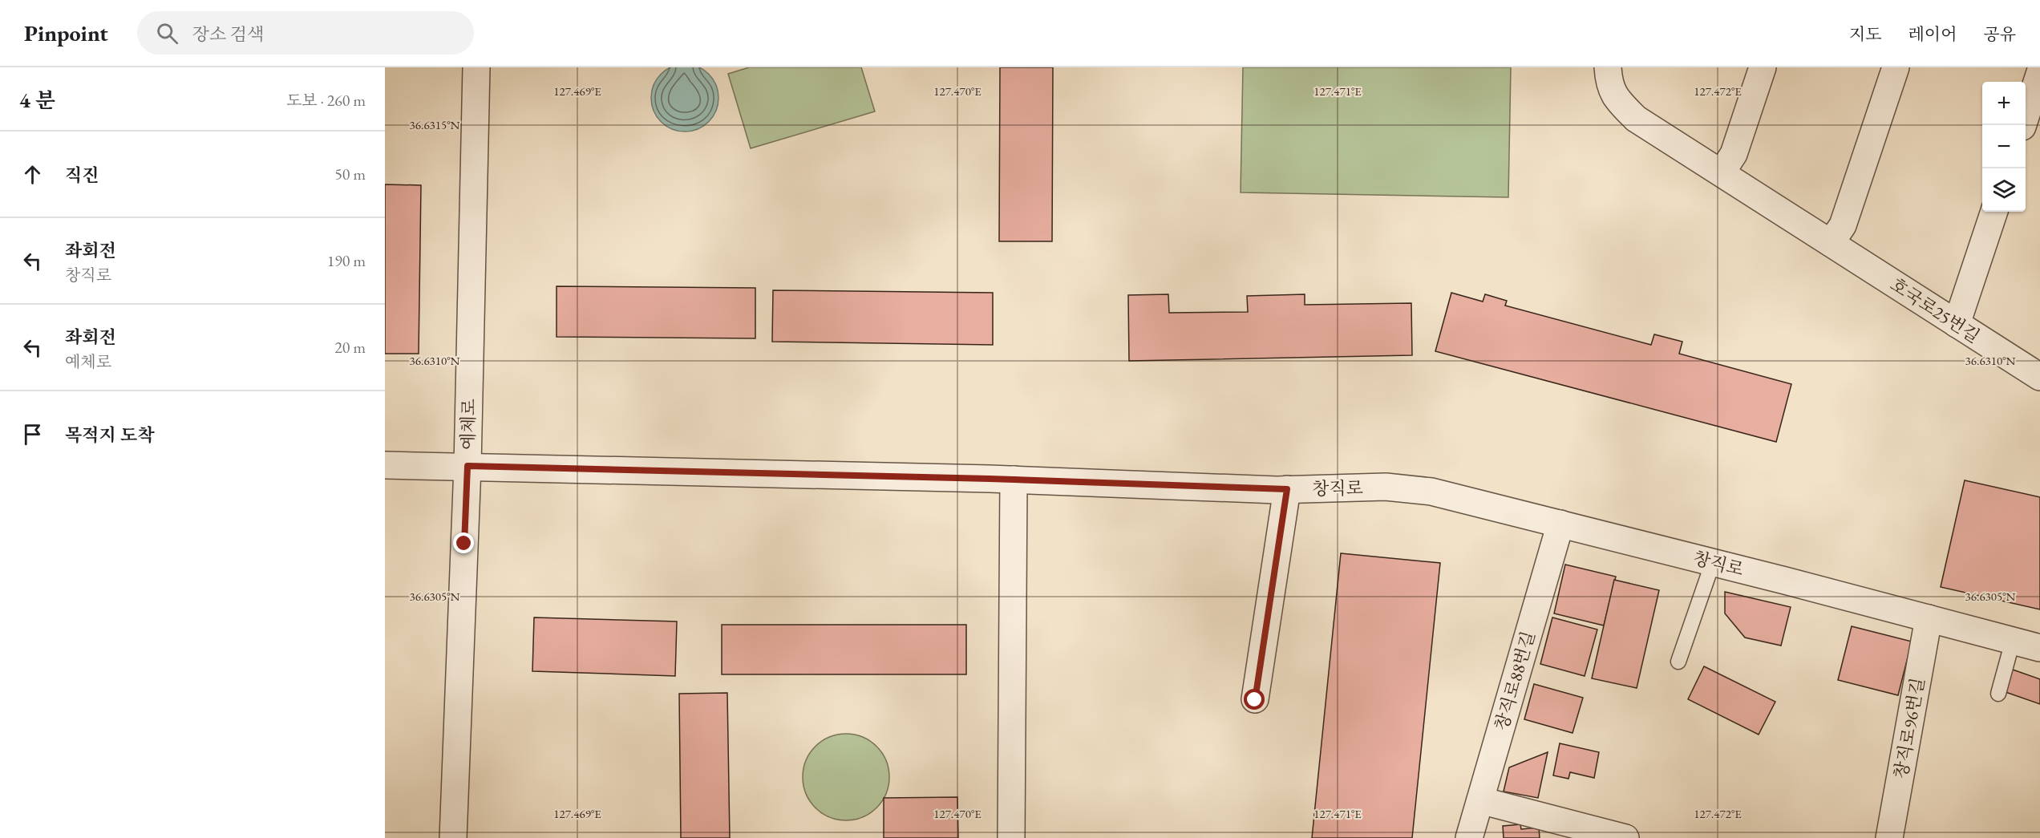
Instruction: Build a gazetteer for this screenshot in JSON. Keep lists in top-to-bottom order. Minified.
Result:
{"streets":{"street":["호국로25번길","예체로","창직로","창직로88번길","창직로96번길"]},"crossings":[["예체로","창직로"],["창직로","창직로88번길"],["창직로","창직로96번길"]],"page":{"header":"Pinpoint","search":"장소 검색","nav":["지도","레이어","공유"],"heading":["4 분","도보 · 260 m"],"map_buttons":["+","−"],"list":[["직진","50 m"],["좌회전","창직로","190 m"],["좌회전","예체로","20 m"],"목적지 도착"]},"coordinates":["127.469°E","127.470°E","127.471°E","127.472°E","36.6315°N","36.6310°N","36.6305°N"]}
